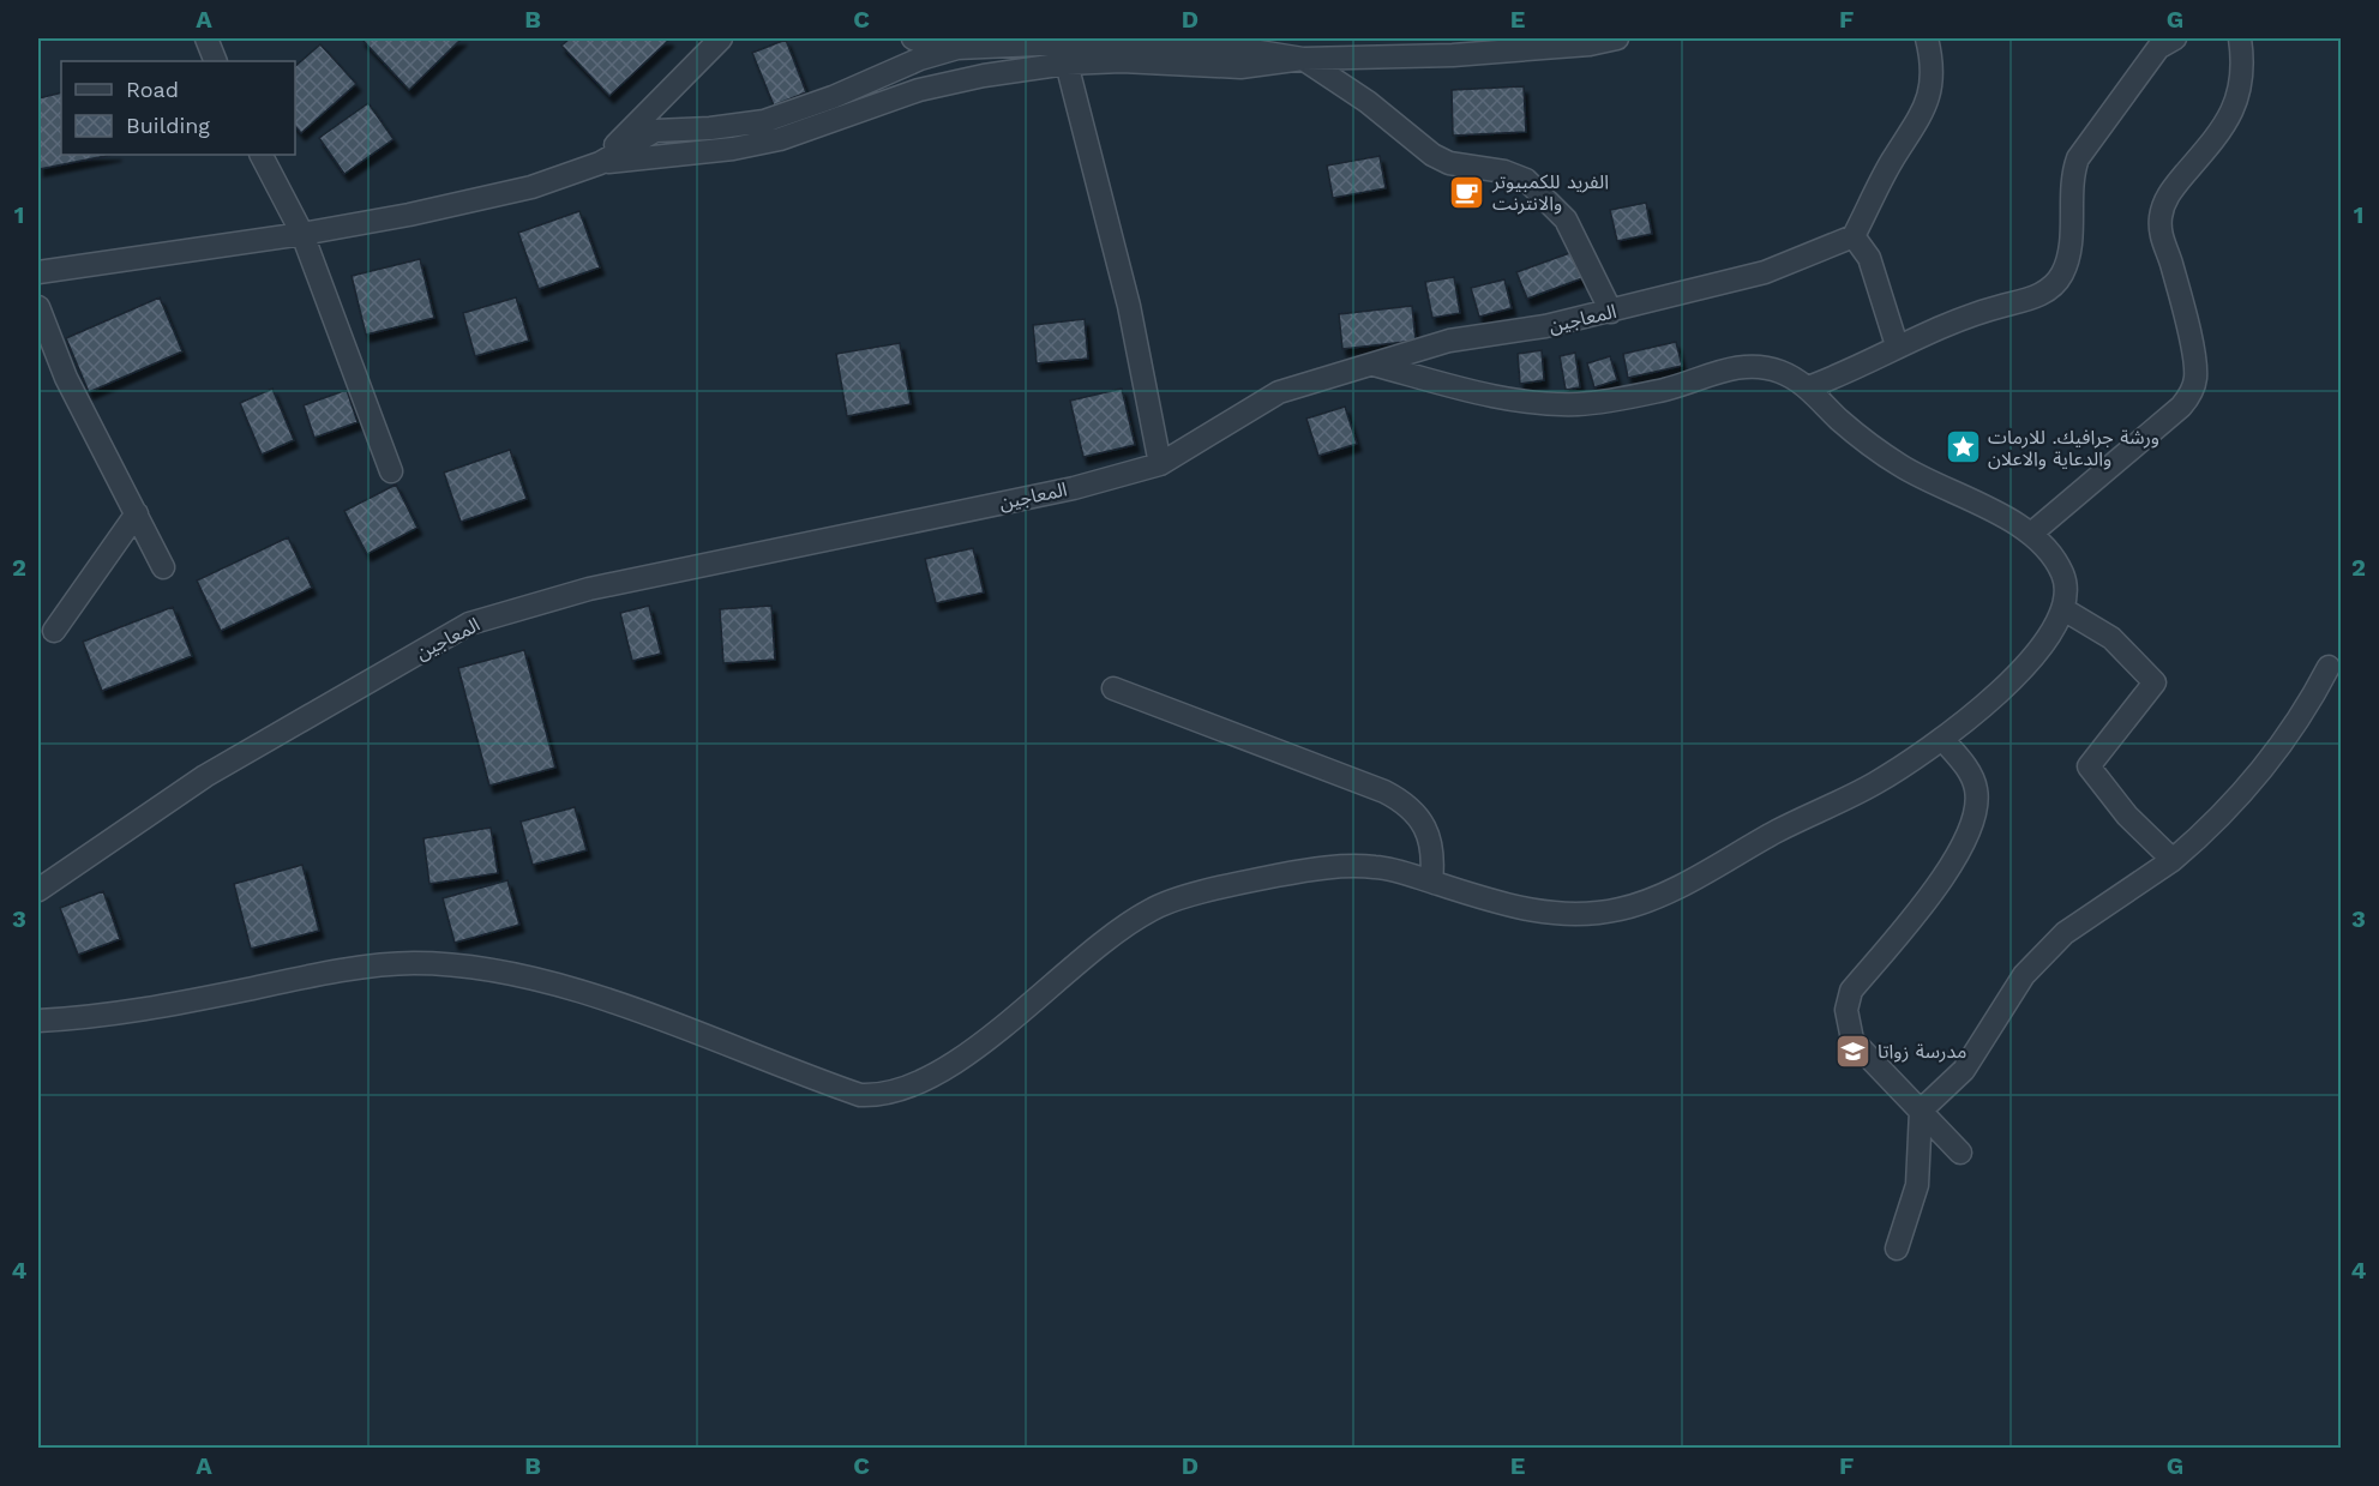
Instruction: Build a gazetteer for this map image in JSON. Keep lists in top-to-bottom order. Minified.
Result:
{"streets":{"street":["المعاجين"]},"places":{"cafe":["الفريد للكمبيوتر والانترنت"],"place":["ورشة جرافيك. للارمات والدعاية والاعلان"],"school or university":["مدرسة زواتا"]},"legend":["Road","Building"],"grid":{"columns":["A","B","C","D","E","F","G"],"rows":["1","2","3","4"]}}
